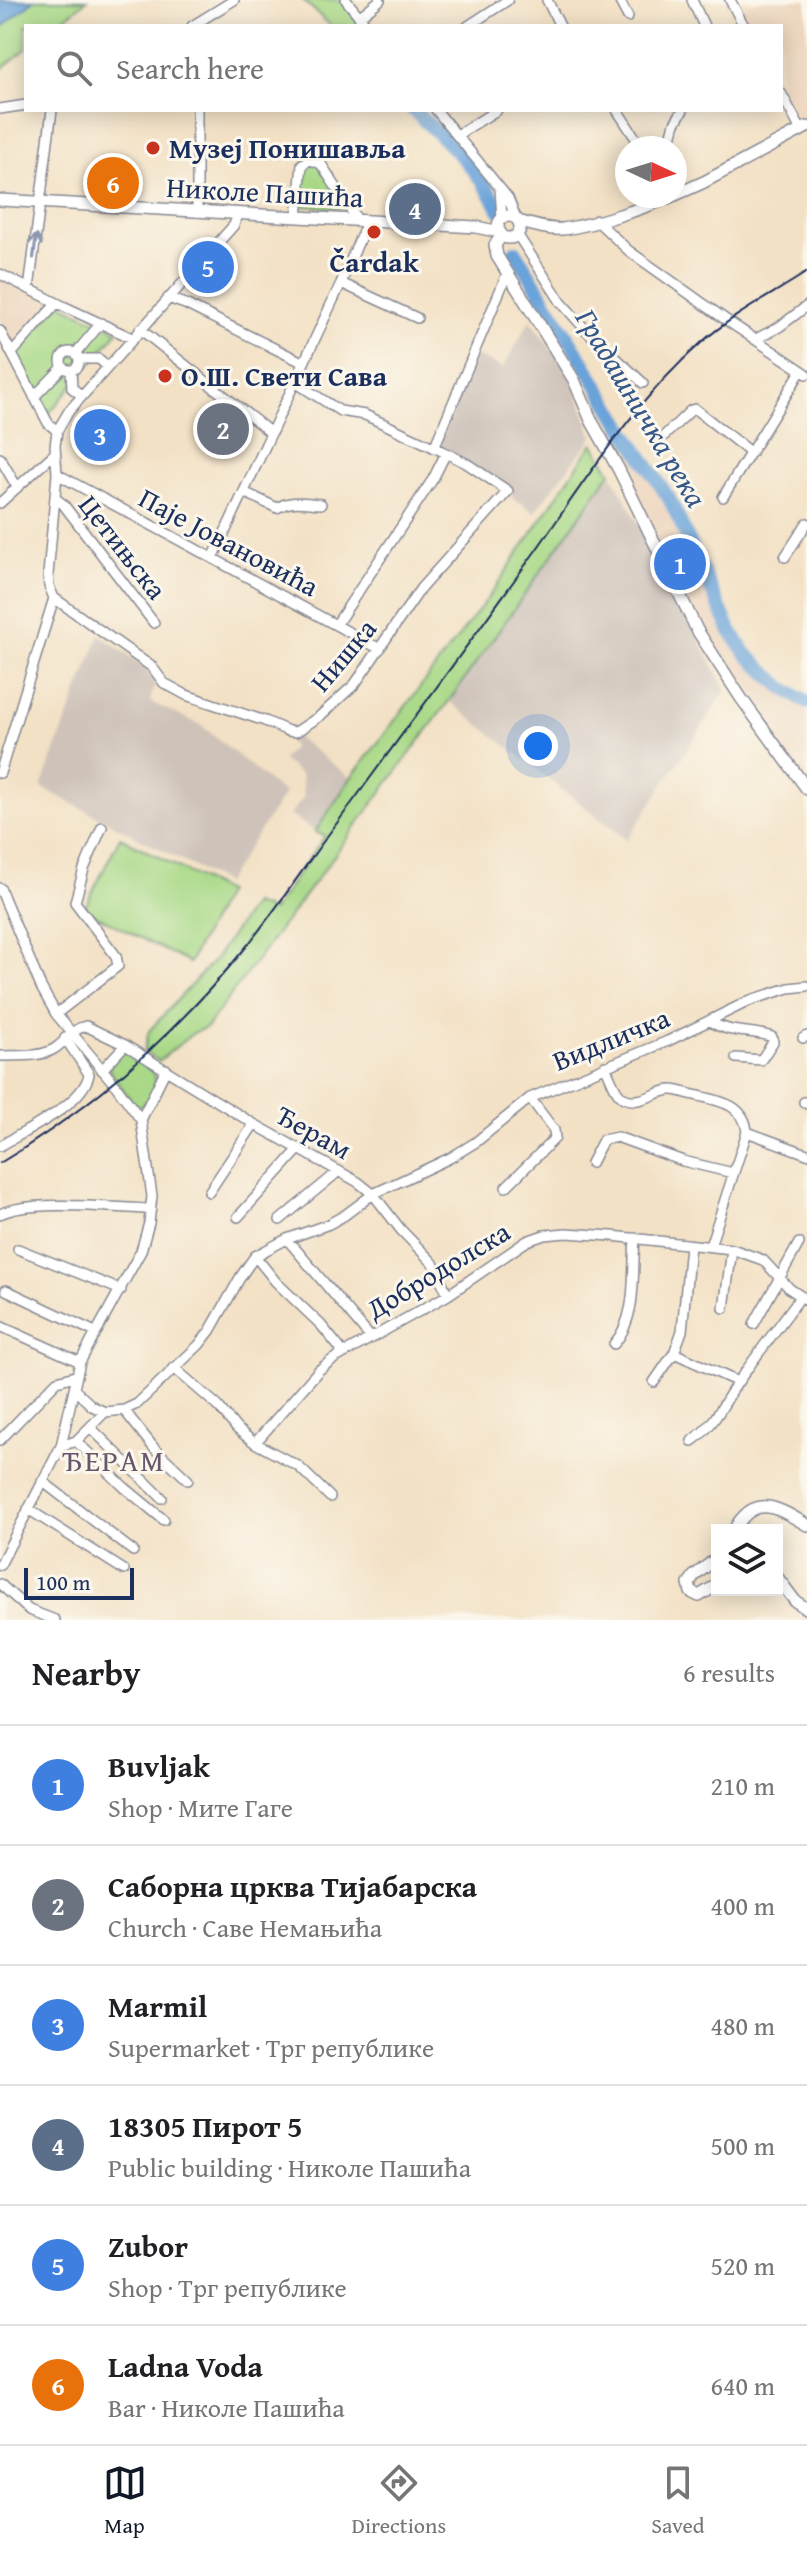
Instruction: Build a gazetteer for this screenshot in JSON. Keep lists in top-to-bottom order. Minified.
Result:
{"streets":{"main road":["Николе Пашића"],"street":["Паје Јовановића","Цетињска","Нишка","Видличка","Ђерам","Добродолска"]},"crossings":[["Паје Јовановића","Нишка"],["Видличка","Ђерам"],["Ђерам","Добродолска"]],"districts":["ЂЕРАМ"],"water":["Градашничка река"],"places":["Музеј Понишавља","Čardak","О.Ш. Свети Сава"],"scale_bar":"100 m","north":"right","page":{"search":"Search here","pins":["6","4","5","2","3","1"],"scale":"100 m","heading":["Nearby","6 results"],"list":[{"mark":"1","name":"Buvljak","note":"Shop · Мите Гаге","value":"210 m"},{"mark":"2","name":"Саборна црква Тијабарска","note":"Church · Саве Немањића","value":"400 m"},{"mark":"3","name":"Marmil","note":"Supermarket · Трг републике","value":"480 m"},{"mark":"4","name":"18305 Пирот 5","note":"Public building · Николе Пашића","value":"500 m"},{"mark":"5","name":"Zubor","note":"Shop · Трг републике","value":"520 m"},{"mark":"6","name":"Ladna Voda","note":"Bar · Николе Пашића","value":"640 m"}],"nav":["Map","Directions","Saved"]}}
